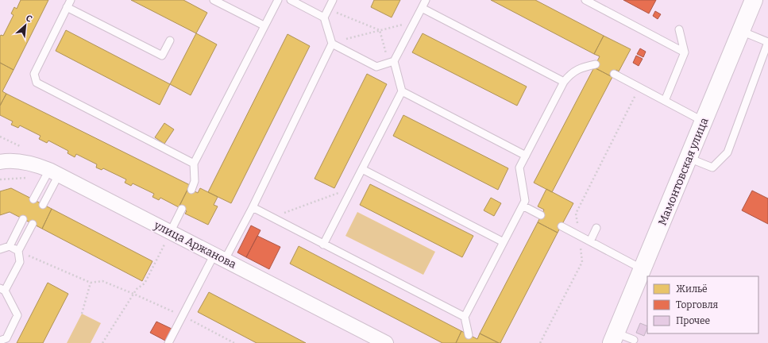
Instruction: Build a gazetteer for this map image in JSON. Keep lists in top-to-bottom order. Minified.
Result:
{"streets":{"main road":["Мамонтовская улица"],"street":["улица Аржанова"]},"legend":["Жильё","Торговля","Прочее"],"north":"top right"}
